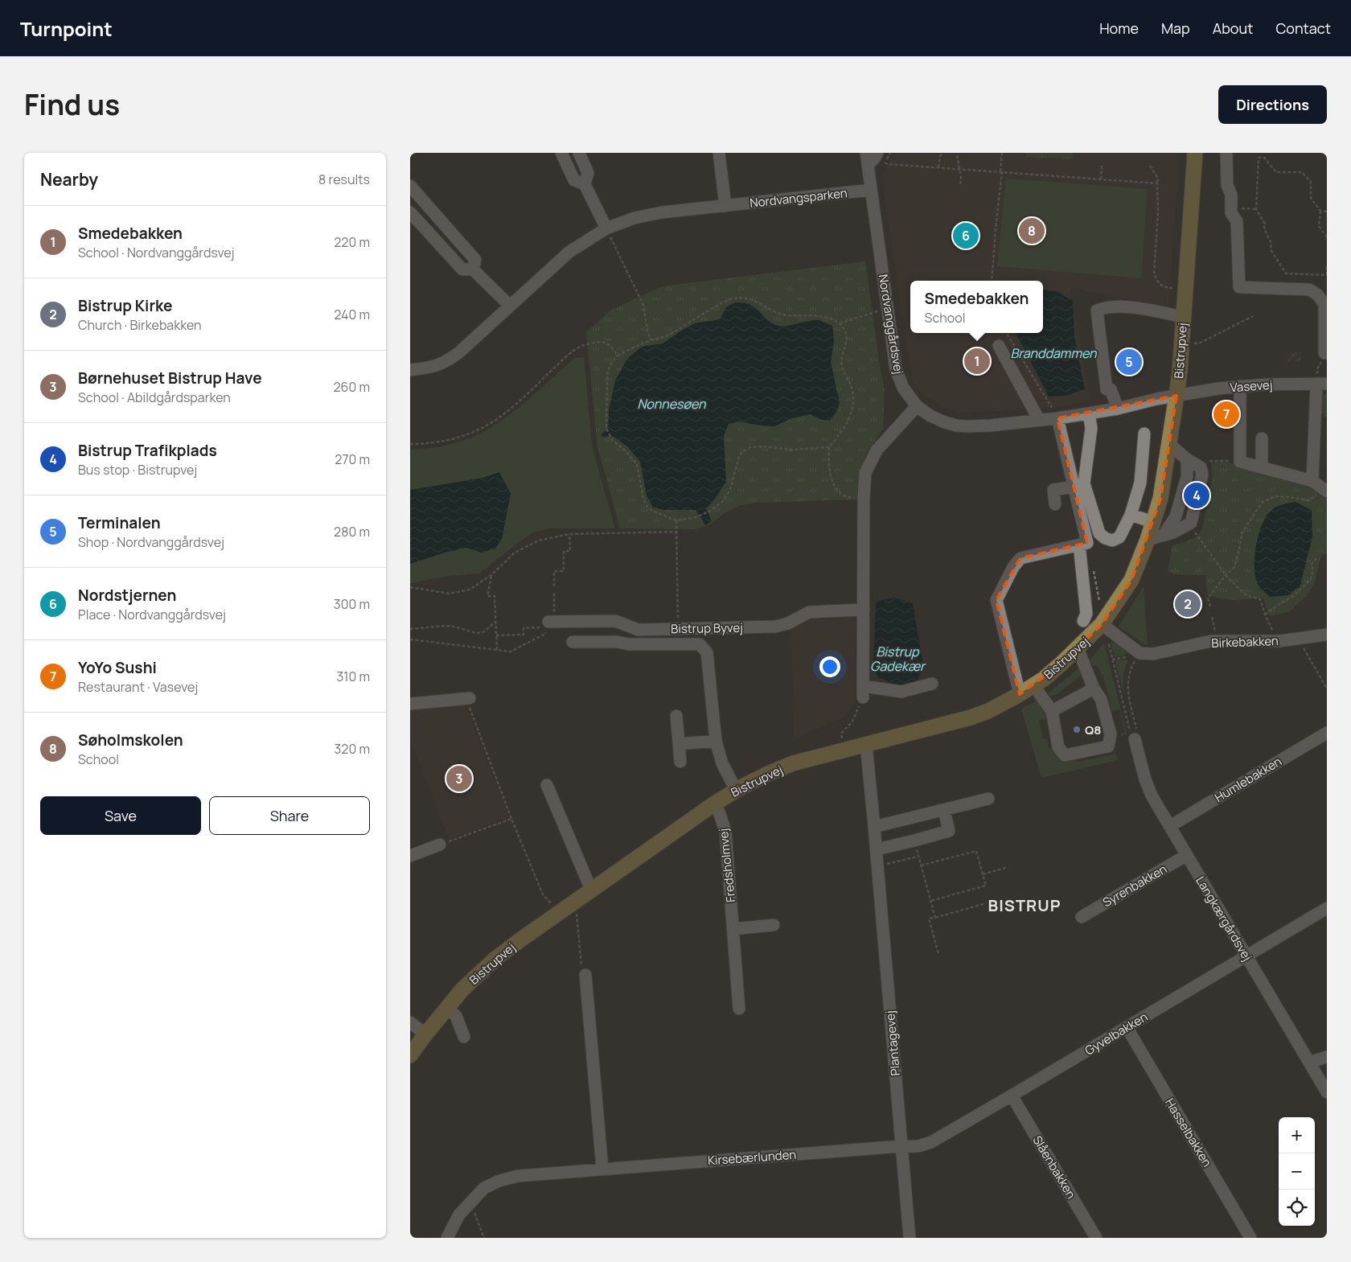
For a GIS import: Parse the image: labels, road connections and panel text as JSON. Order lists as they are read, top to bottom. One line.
{"streets":{"main road":["Bistrupvej"],"street":["Nordvangsparken","Nordvanggårdsvej","Vasevej","Bistrup Byvej","Birkebakken","Humlebakken","Fredsholmvej","Syrenbakken","Langkærgårdsvej","Gyvelbakken","Plantagevej","Hasselbakken","Kirsebærlunden","Slåenbakken"]},"crossings":[["Nordvangsparken","Nordvanggårdsvej"],["Nordvanggårdsvej","Bistrupvej"],["Nordvanggårdsvej","Vasevej"],["Bistrupvej","Vasevej"],["Bistrupvej","Fredsholmvej"],["Bistrupvej","Plantagevej"],["Humlebakken","Langkærgårdsvej"],["Syrenbakken","Langkærgårdsvej"],["Langkærgårdsvej","Gyvelbakken"],["Gyvelbakken","Plantagevej"],["Gyvelbakken","Hasselbakken"],["Gyvelbakken","Kirsebærlunden"],["Gyvelbakken","Slåenbakken"],["Plantagevej","Kirsebærlunden"]],"districts":["BISTRUP"],"water":["Branddammen","Nonnesøen","Bistrup Gadekær"],"places":["Q8"],"page":{"header":"Turnpoint","nav":["Home","Map","About","Contact"],"title":"Find us","buttons":["Directions",["Save","Share"]],"heading":["Nearby","8 results"],"list":[{"mark":"1","name":"Smedebakken","note":"School · Nordvanggårdsvej","value":"220 m"},{"mark":"2","name":"Bistrup Kirke","note":"Church · Birkebakken","value":"240 m"},{"mark":"3","name":"Børnehuset Bistrup Have","note":"School · Abildgårdsparken","value":"260 m"},{"mark":"4","name":"Bistrup Trafikplads","note":"Bus stop · Bistrupvej","value":"270 m"},{"mark":"5","name":"Terminalen","note":"Shop · Nordvanggårdsvej","value":"280 m"},{"mark":"6","name":"Nordstjernen","note":"Place · Nordvanggårdsvej","value":"300 m"},{"mark":"7","name":"YoYo Sushi","note":"Restaurant · Vasevej","value":"310 m"},{"mark":"8","name":"Søholmskolen","note":"School","value":"320 m"}],"pins":["8","6","1","5","7","4","2","3"],"popup":["Smedebakken","School"],"map_buttons":["+","−"]}}
